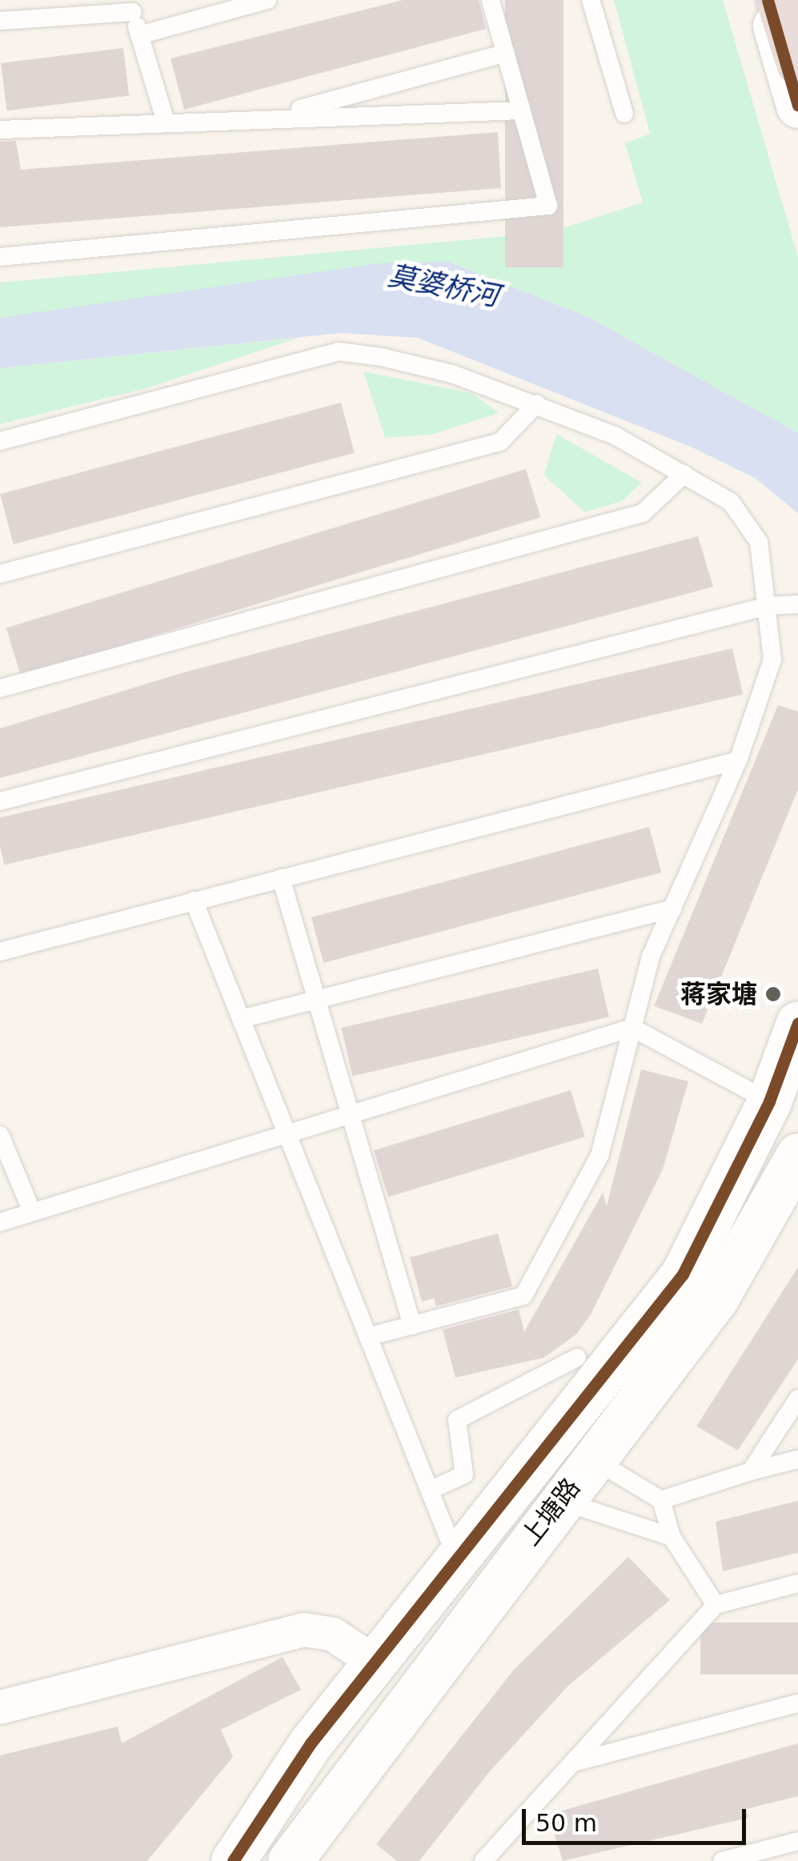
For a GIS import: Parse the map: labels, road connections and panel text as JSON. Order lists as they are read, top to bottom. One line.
{"streets":{"main road":["上塘路"]},"water":["莫婆桥河"],"places":["蒋家塘"],"scale_bar":"50 m"}
